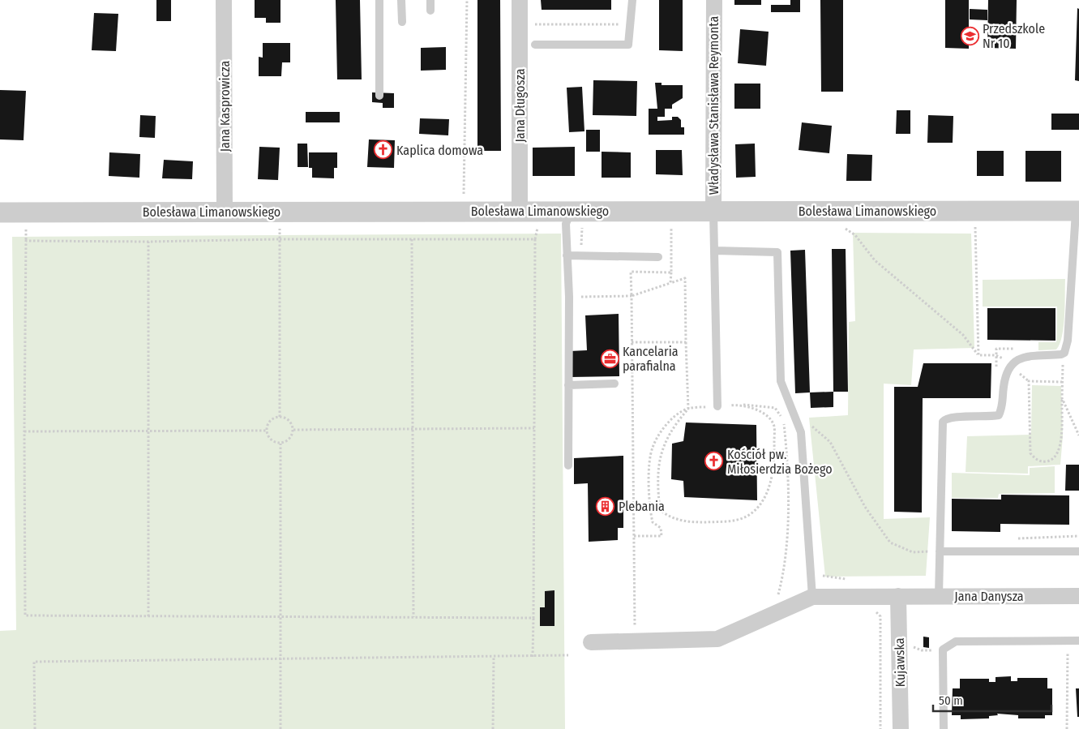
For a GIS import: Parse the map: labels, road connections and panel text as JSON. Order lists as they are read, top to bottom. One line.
{"streets":{"street":["Jana Długosza","Władysława Stanisława Reymonta","Jana Kasprowicza","Bolesława Limanowskiego","Jana Danysza","Kujawska"]},"crossings":[["Jana Długosza","Bolesława Limanowskiego"],["Władysława Stanisława Reymonta","Bolesława Limanowskiego"],["Jana Kasprowicza","Bolesława Limanowskiego"],["Jana Danysza","Kujawska"]],"places":{"school or university":["Przedszkole Nr 10"],"church":["Kaplica domowa","Kościół pw. Miłosierdzia Bożego"],"office":["Kancelaria parafialna"],"building":["Plebania"]},"scale_bar":"50 m"}
